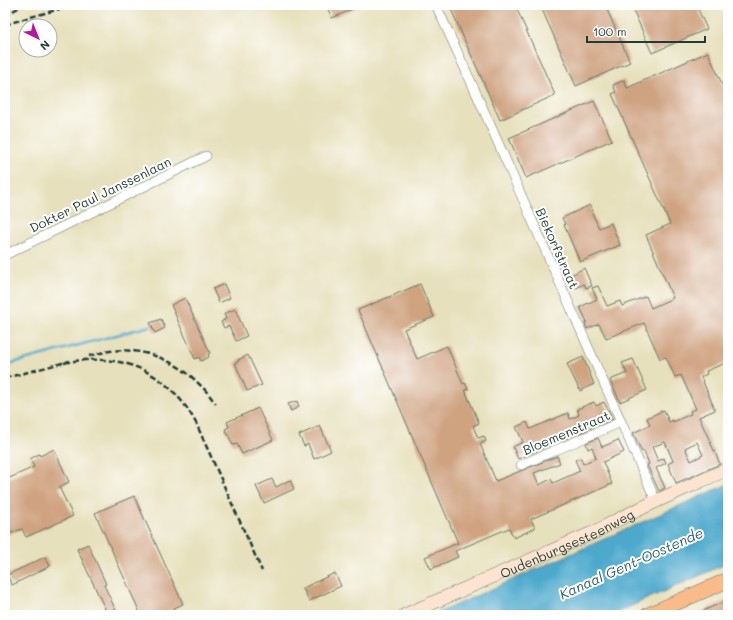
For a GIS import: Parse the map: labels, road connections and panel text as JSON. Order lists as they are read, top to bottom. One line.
{"streets":{"street":["Dokter Paul Janssenlaan","Biekorfstraat","Bloemenstraat","Oudenburgsesteenweg"]},"crossings":[["Biekorfstraat","Bloemenstraat"],["Biekorfstraat","Oudenburgsesteenweg"]],"water":["Kanaal Gent-Oostende"],"scale_bar":"100 m","north":"bottom right"}
